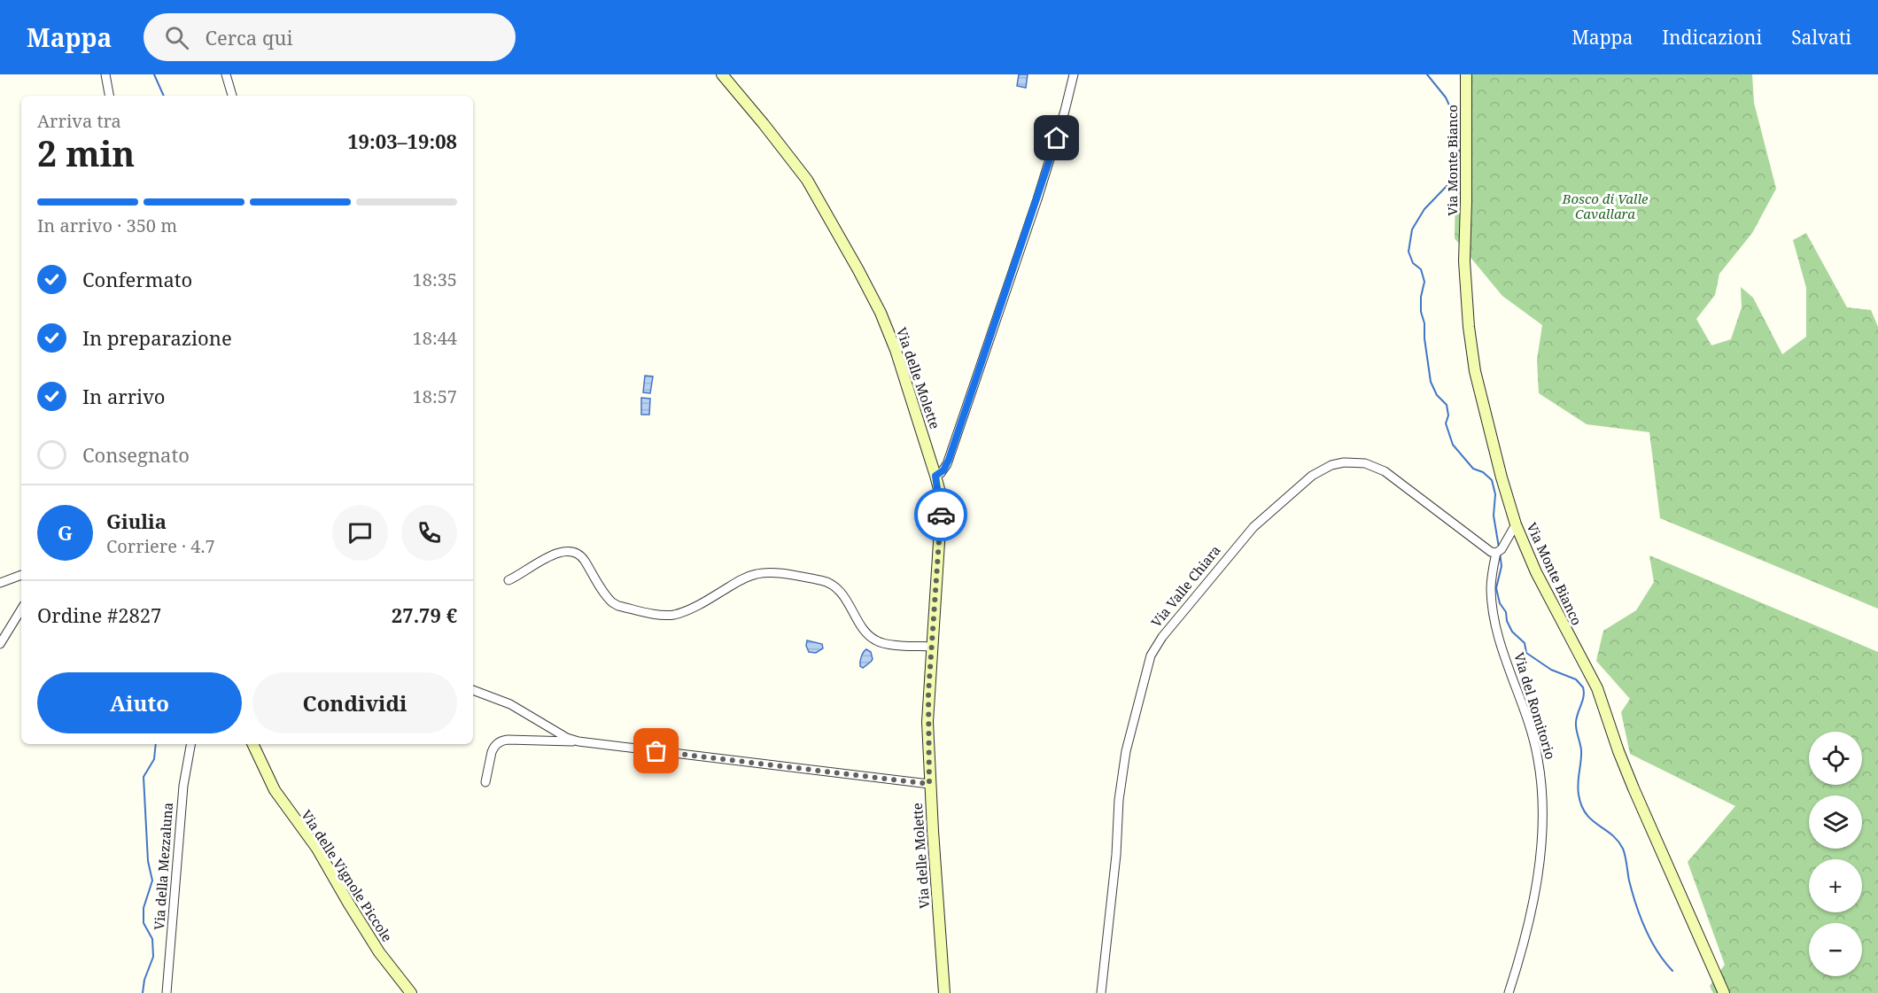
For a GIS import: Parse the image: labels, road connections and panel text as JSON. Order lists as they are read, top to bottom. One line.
{"streets":{"street":["Via Monte Bianco","Via delle Molette","Via Valle Chiara","Via del Romitorio","Via della Mezzaluna","Via delle Vignole Piccole"]},"crossings":[["Via Valle Chiara","Via del Romitorio"]],"parks":["Bosco di Valle Cavallara"],"page":{"header":"Mappa","search":"Cerca qui","nav":["Mappa","Indicazioni","Salvati"],"heading":["2 min","Arriva tra","19:03–19:08"],"panel":["Giulia","Corriere · 4.7","Ordine #2827","27.79 €"],"bar":"In arrivo · 350 m","list":[["Confermato","18:35"],["In preparazione","18:44"],["In arrivo","18:57"],"Consegnato"],"round":"G","buttons":["Aiuto","Condividi"],"map_buttons":["+","−"]}}
